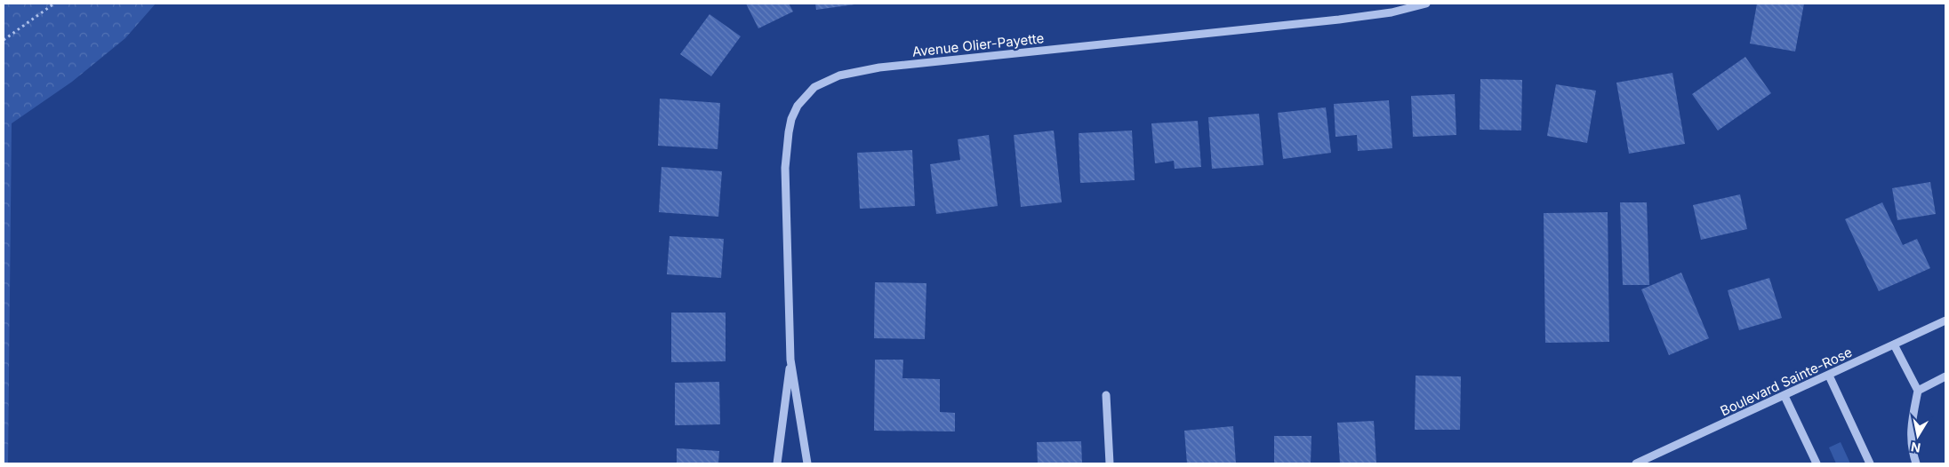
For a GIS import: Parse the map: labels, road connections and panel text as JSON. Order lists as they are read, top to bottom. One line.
{"streets":{"street":["Avenue Olier-Payette","Boulevard Sainte-Rose"]},"north":"bottom"}
